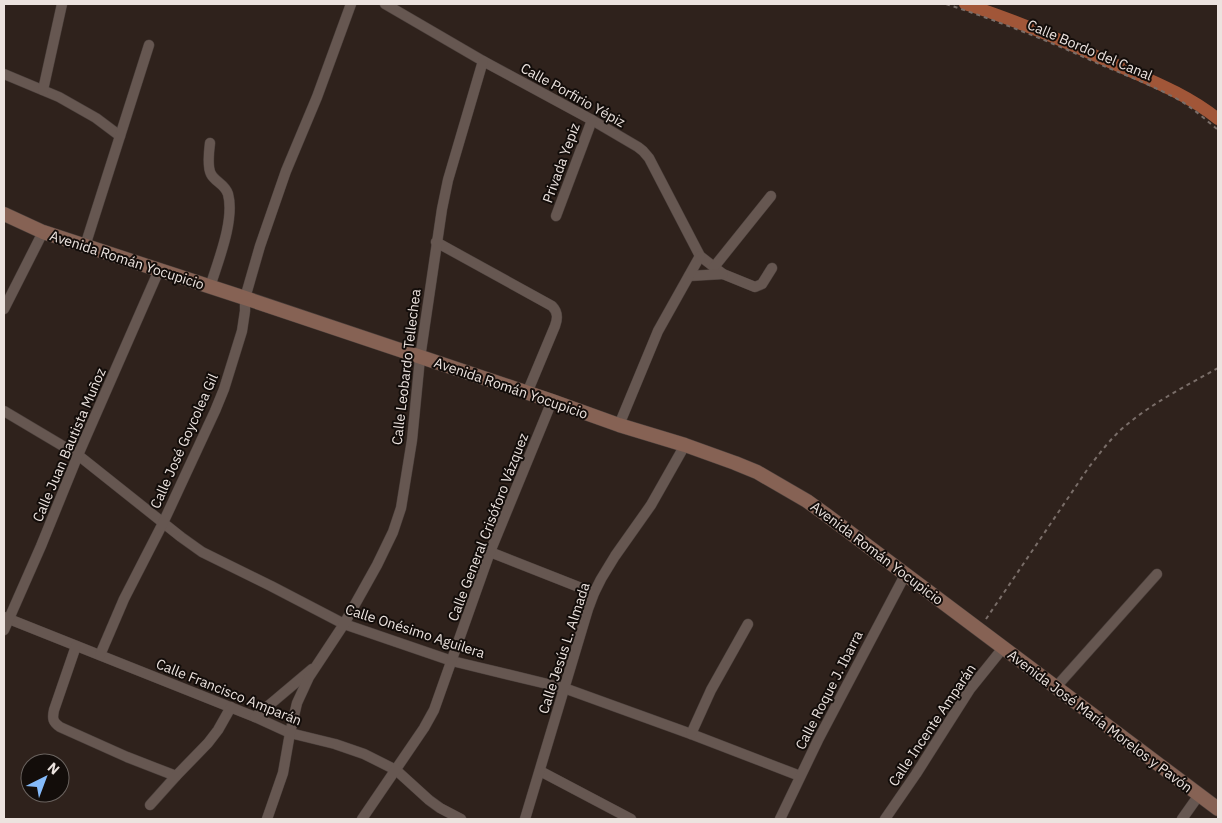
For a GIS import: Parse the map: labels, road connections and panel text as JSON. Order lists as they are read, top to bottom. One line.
{"streets":{"street":["Calle Porfirio Yépiz","Privada Yepiz","Avenida Román Yocupicio","Calle Leobardo Tellechea","Calle José Goycolea Gil","Calle Juan Bautista Muñoz","Calle General Crisóforo Vázquez","Calle Onésimo Aguilera","Calle Jesús L. Almada","Calle Roque J. Ibarra","Calle Francisco Amparán","Avenida José María Morelos y Pavón","Calle Incente Amparán"],"path":["Calle Bordo del Canal"]},"crossings":[["Calle Porfirio Yépiz","Privada Yepiz"],["Calle Porfirio Yépiz","Calle Leobardo Tellechea"],["Avenida Román Yocupicio","Calle Leobardo Tellechea"],["Avenida Román Yocupicio","Calle José Goycolea Gil"],["Avenida Román Yocupicio","Calle Juan Bautista Muñoz"],["Avenida Román Yocupicio","Calle General Crisóforo Vázquez"],["Avenida Román Yocupicio","Calle Jesús L. Almada"],["Avenida Román Yocupicio","Calle Roque J. Ibarra"],["Avenida Román Yocupicio","Avenida José María Morelos y Pavón"],["Calle Leobardo Tellechea","Calle Onésimo Aguilera"],["Calle Leobardo Tellechea","Calle Francisco Amparán"],["Calle José Goycolea Gil","Calle Onésimo Aguilera"],["Calle José Goycolea Gil","Calle Francisco Amparán"],["Calle Juan Bautista Muñoz","Calle Onésimo Aguilera"],["Calle Juan Bautista Muñoz","Calle Francisco Amparán"],["Calle General Crisóforo Vázquez","Calle Onésimo Aguilera"],["Calle General Crisóforo Vázquez","Calle Francisco Amparán"],["Calle Onésimo Aguilera","Calle Jesús L. Almada"],["Calle Onésimo Aguilera","Calle Roque J. Ibarra"],["Avenida José María Morelos y Pavón","Calle Incente Amparán"]],"north":"top right"}
